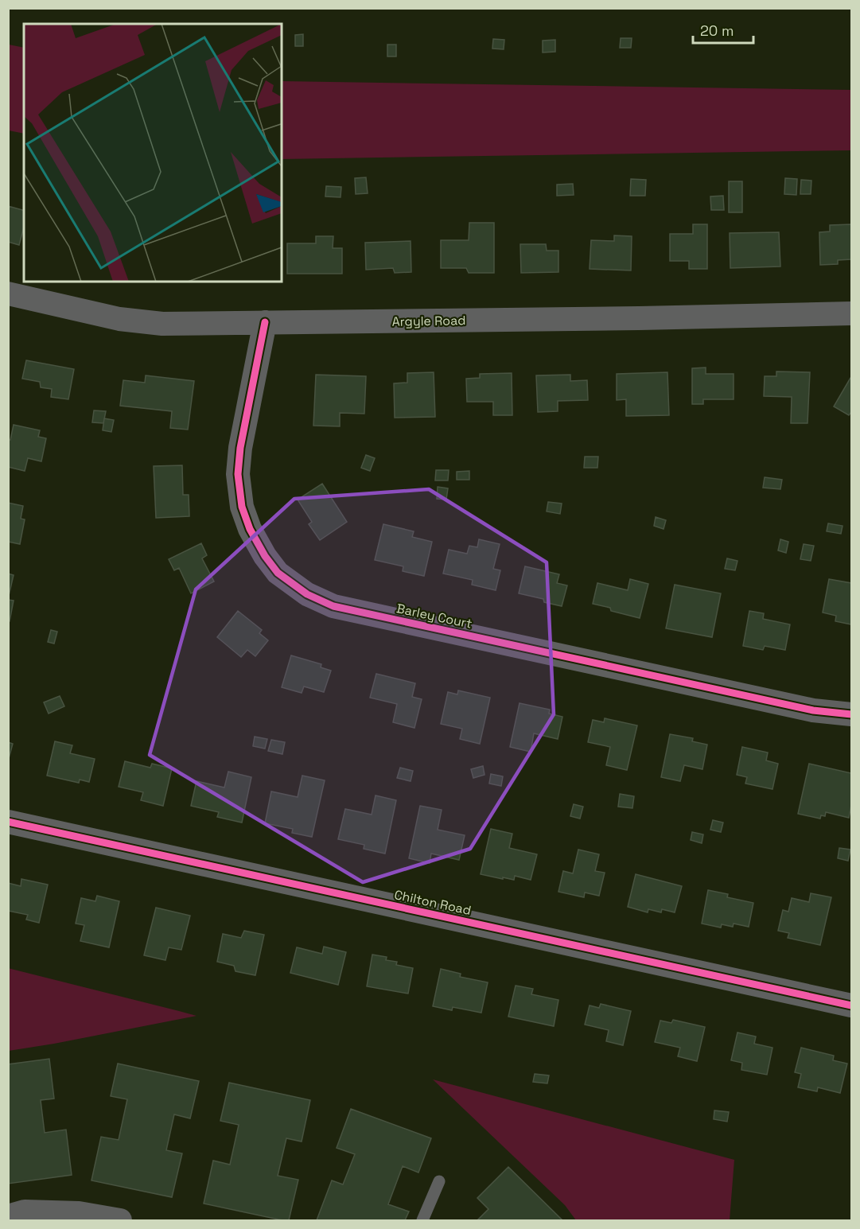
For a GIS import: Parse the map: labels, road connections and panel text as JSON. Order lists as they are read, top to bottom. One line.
{"streets":{"street":["Argyle Road","Barley Court","Chilton Road"]},"crossings":[["Argyle Road","Barley Court"]],"scale_bar":"20 m"}
